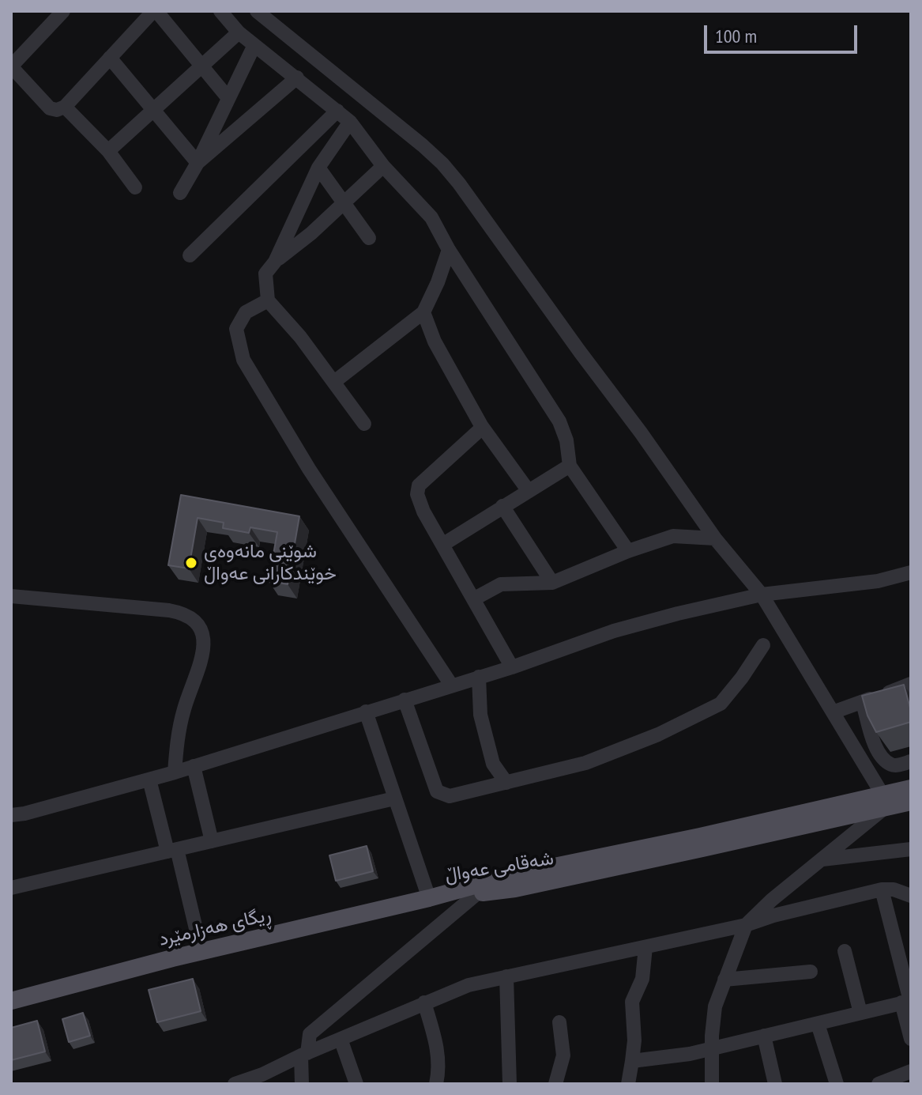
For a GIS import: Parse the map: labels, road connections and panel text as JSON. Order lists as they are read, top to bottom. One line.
{"streets":{"main road":["شەقامی عەواڵ","ڕیگای هەزارمێرد"]},"crossings":[["شەقامی عەواڵ","ڕیگای هەزارمێرد"]],"places":["شوێنی مانەوەی خوێندکارانی عەواڵ"],"scale_bar":"100 m"}
